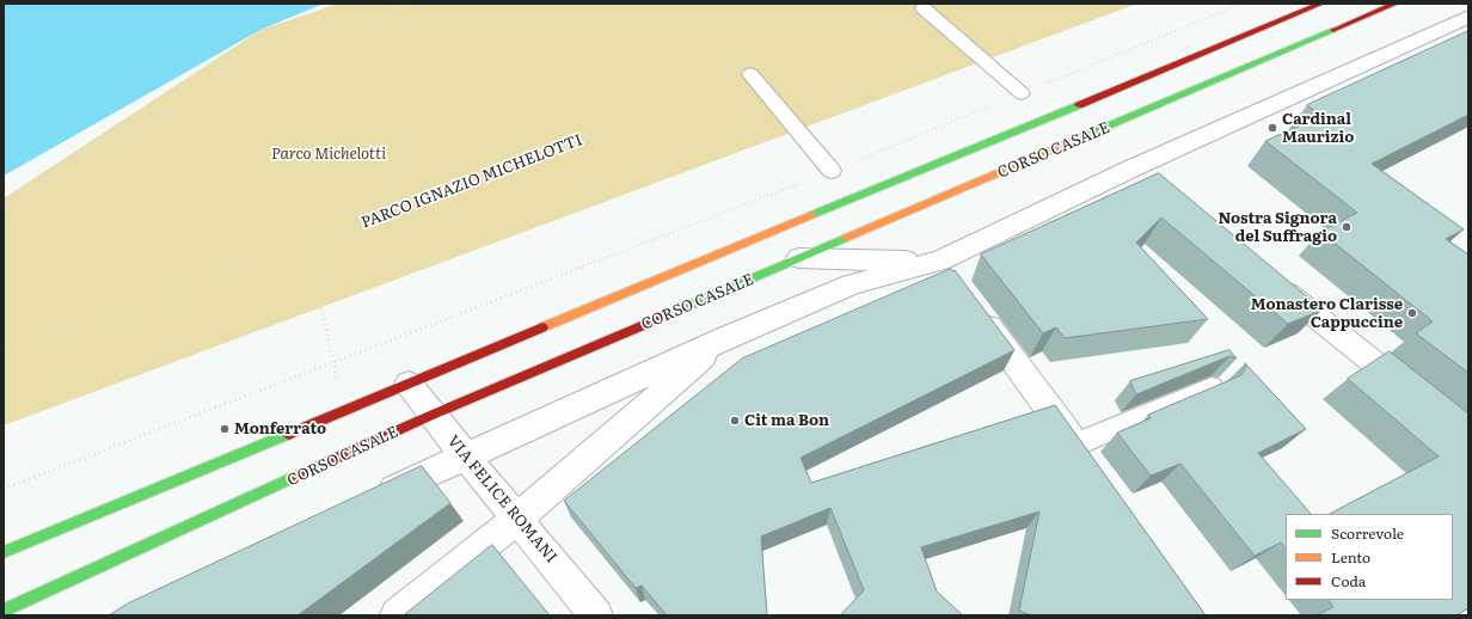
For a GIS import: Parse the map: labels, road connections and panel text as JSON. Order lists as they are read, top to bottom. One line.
{"streets":{"main road":["CORSO CASALE"],"street":["VIA FELICE ROMANI"],"path":["PARCO IGNAZIO MICHELOTTI"]},"crossings":[["CORSO CASALE","VIA FELICE ROMANI"]],"parks":["Parco Michelotti"],"places":["Cardinal Maurizio","Nostra Signora del Suffragio","Monastero Clarisse Cappuccine","Cit ma Bon","Monferrato"],"legend":["Scorrevole","Lento","Coda"]}
